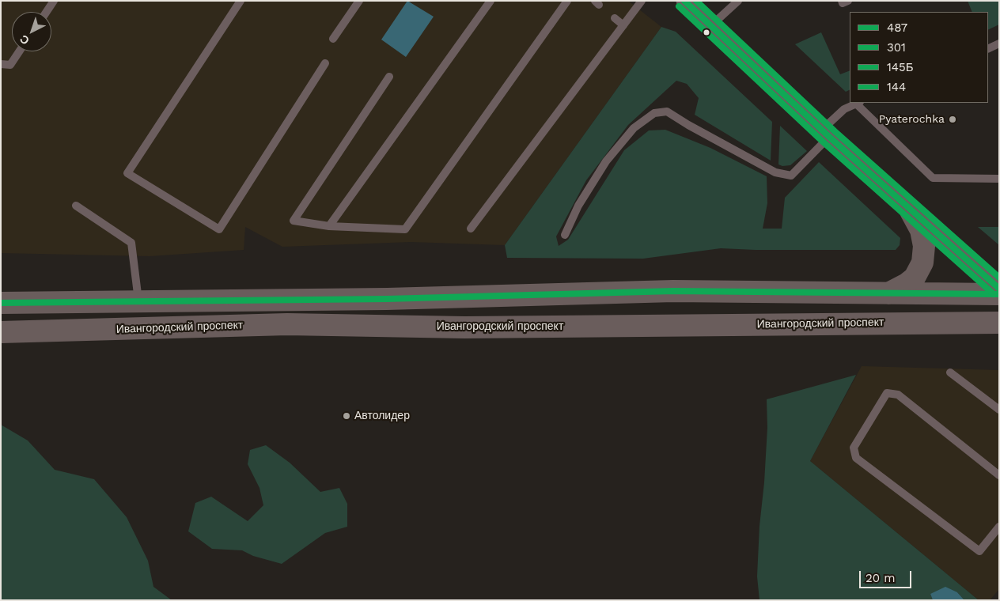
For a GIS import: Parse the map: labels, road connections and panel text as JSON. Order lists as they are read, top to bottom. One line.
{"streets":{"highway":["Ивангородский проспект"]},"places":["Pyaterochka","Автолидер"],"lines":["transit line 301","transit line 144","transit line 145Б","transit line 487"],"legend":["487","301","145Б","144"],"scale_bar":"20 m","north":"bottom left"}
